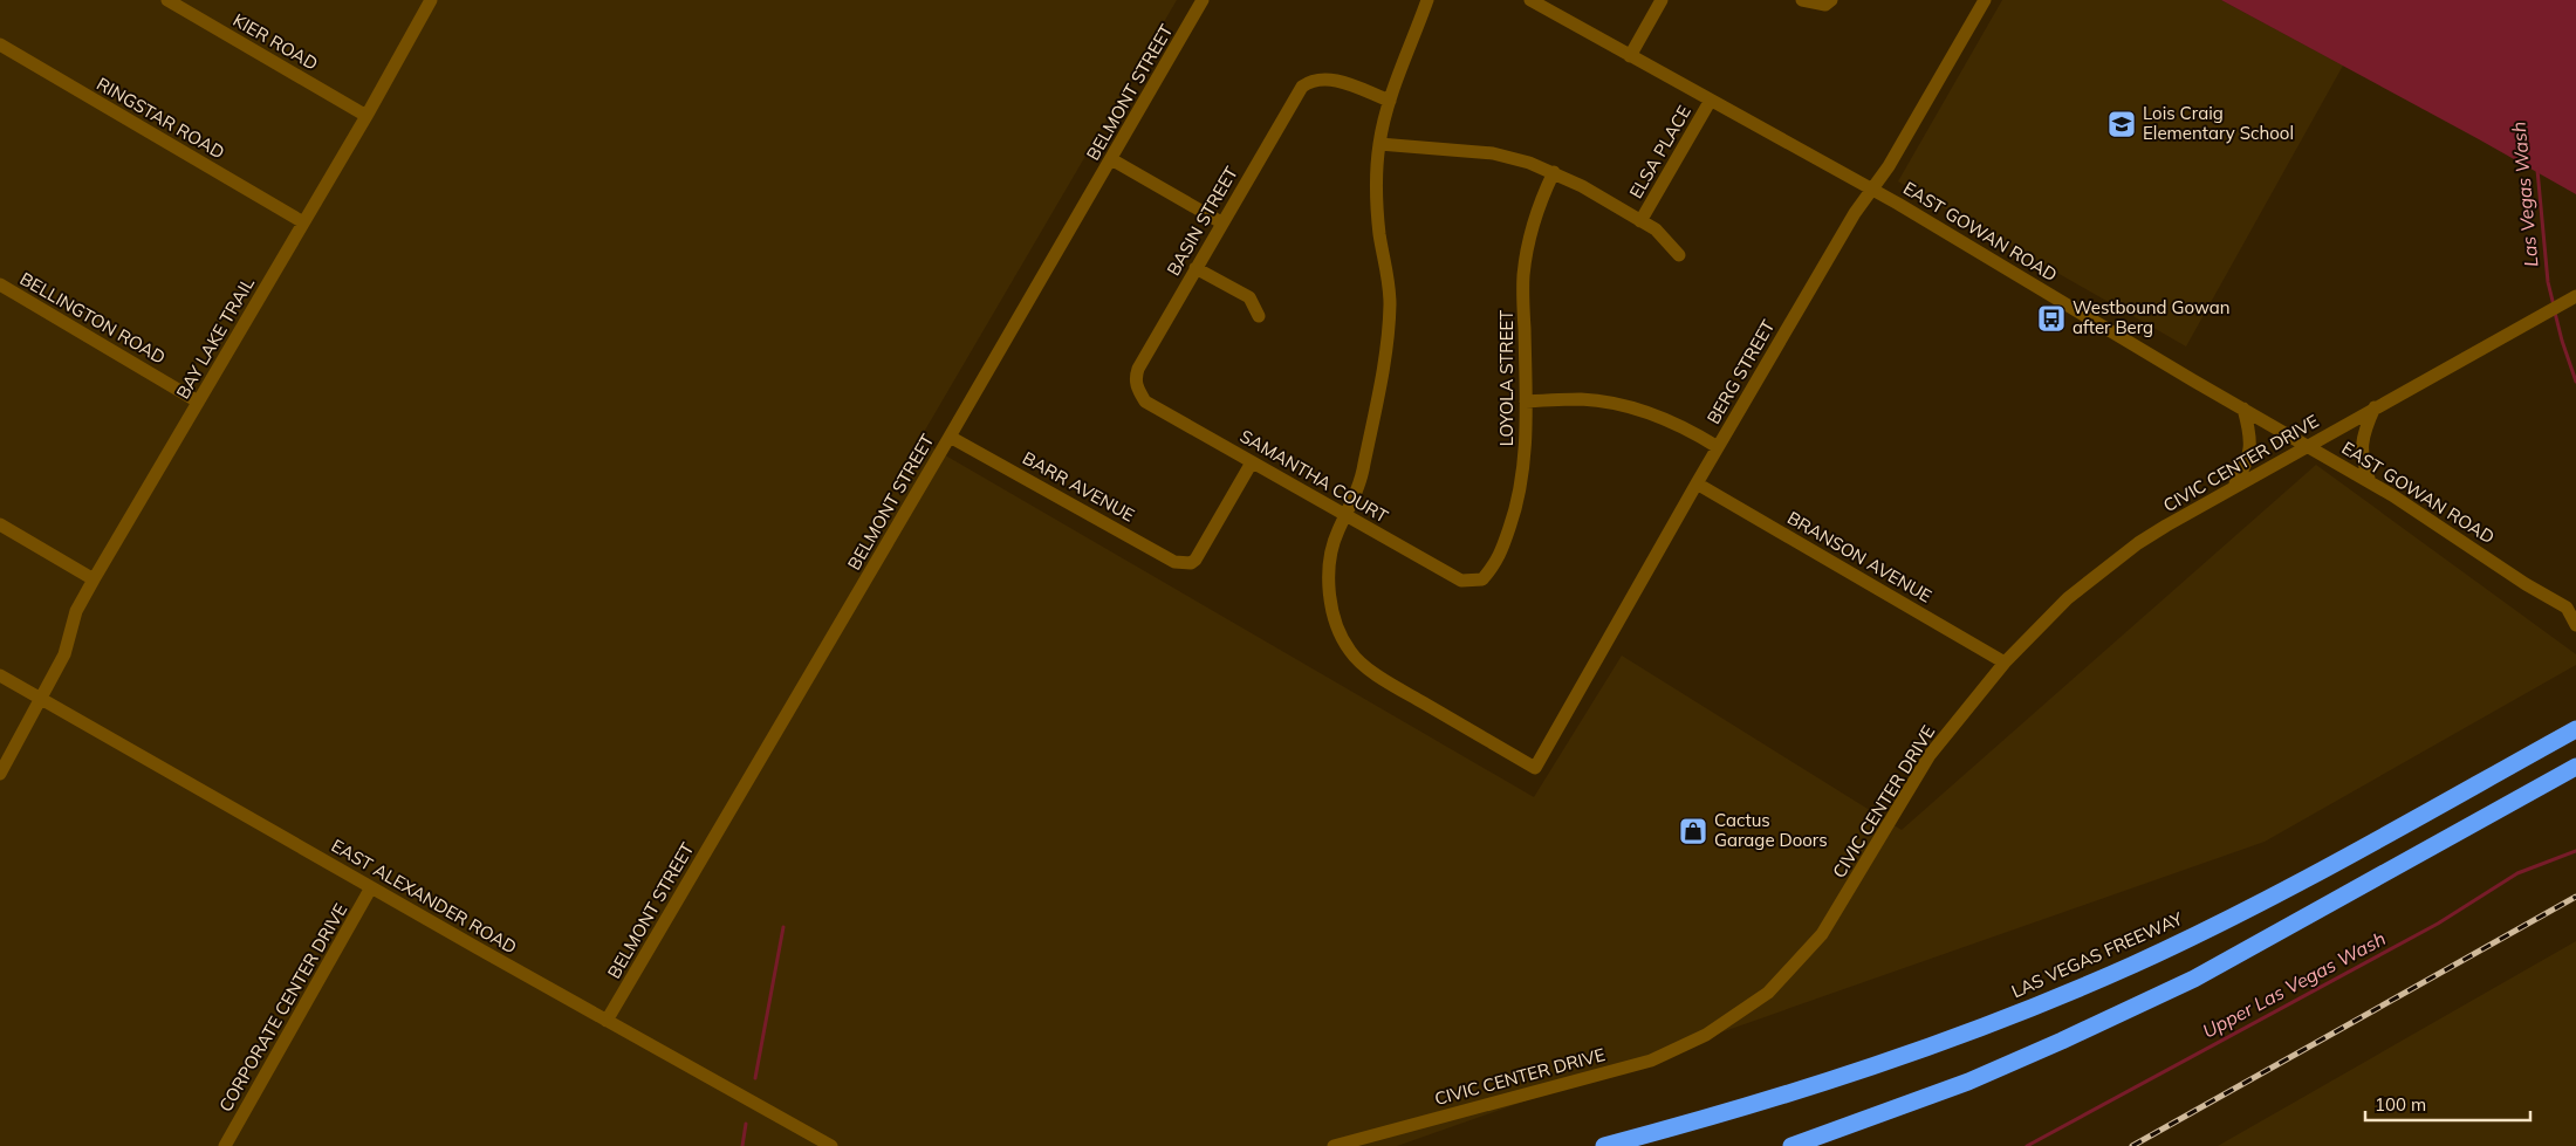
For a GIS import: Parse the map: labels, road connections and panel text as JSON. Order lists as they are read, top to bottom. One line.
{"streets":{"highway":["LAS VEGAS FREEWAY"],"street":["KIER ROAD","BELMONT STREET","RINGSTAR ROAD","ELSA PLACE","BASIN STREET","EAST GOWAN ROAD","BELLINGTON ROAD","BAY LAKE TRAIL","BERG STREET","LOYOLA STREET","CIVIC CENTER DRIVE","SAMANTHA COURT","BARR AVENUE","BRANSON AVENUE","EAST ALEXANDER ROAD","CORPORATE CENTER DRIVE"]},"crossings":[["KIER ROAD","BAY LAKE TRAIL"],["BELMONT STREET","BARR AVENUE"],["BELMONT STREET","EAST ALEXANDER ROAD"],["RINGSTAR ROAD","BAY LAKE TRAIL"],["ELSA PLACE","EAST GOWAN ROAD"],["BASIN STREET","SAMANTHA COURT"],["EAST GOWAN ROAD","BERG STREET"],["EAST GOWAN ROAD","CIVIC CENTER DRIVE"],["BELLINGTON ROAD","BAY LAKE TRAIL"],["BAY LAKE TRAIL","EAST ALEXANDER ROAD"],["BERG STREET","SAMANTHA COURT"],["BERG STREET","BRANSON AVENUE"],["LOYOLA STREET","SAMANTHA COURT"],["CIVIC CENTER DRIVE","BRANSON AVENUE"],["SAMANTHA COURT","BARR AVENUE"],["EAST ALEXANDER ROAD","CORPORATE CENTER DRIVE"]],"water":["Las Vegas Wash","Upper Las Vegas Wash"],"places":{"school or university":["Lois Craig Elementary School"],"bus stop":["Westbound Gowan after Berg"],"shop":["Cactus Garage Doors"]},"scale_bar":"100 m"}
